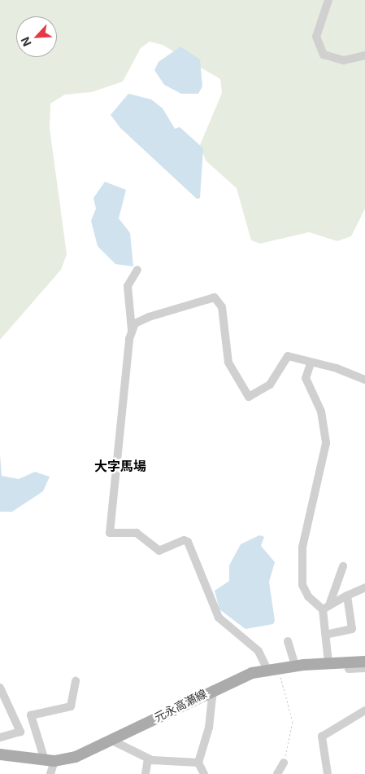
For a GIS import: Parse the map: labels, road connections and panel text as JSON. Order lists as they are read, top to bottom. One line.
{"streets":{"main road":["元永高瀬線"]},"districts":["大字馬場"],"north":"bottom left"}
